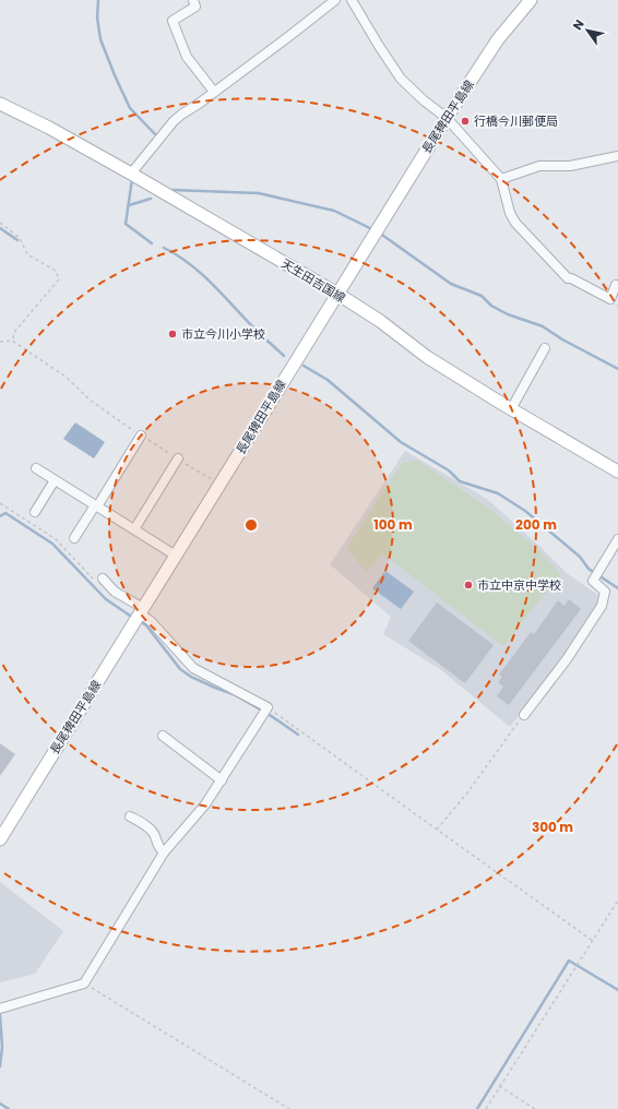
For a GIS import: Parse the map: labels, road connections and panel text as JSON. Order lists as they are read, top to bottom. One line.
{"streets":{"main road":["長尾稗田平島線","天生田吉国線"]},"crossings":[["長尾稗田平島線","天生田吉国線"]],"places":["行橋今川郵便局","市立今川小学校","市立中京中学校"],"north":"top left","rings":["100 m","200 m","300 m"]}
